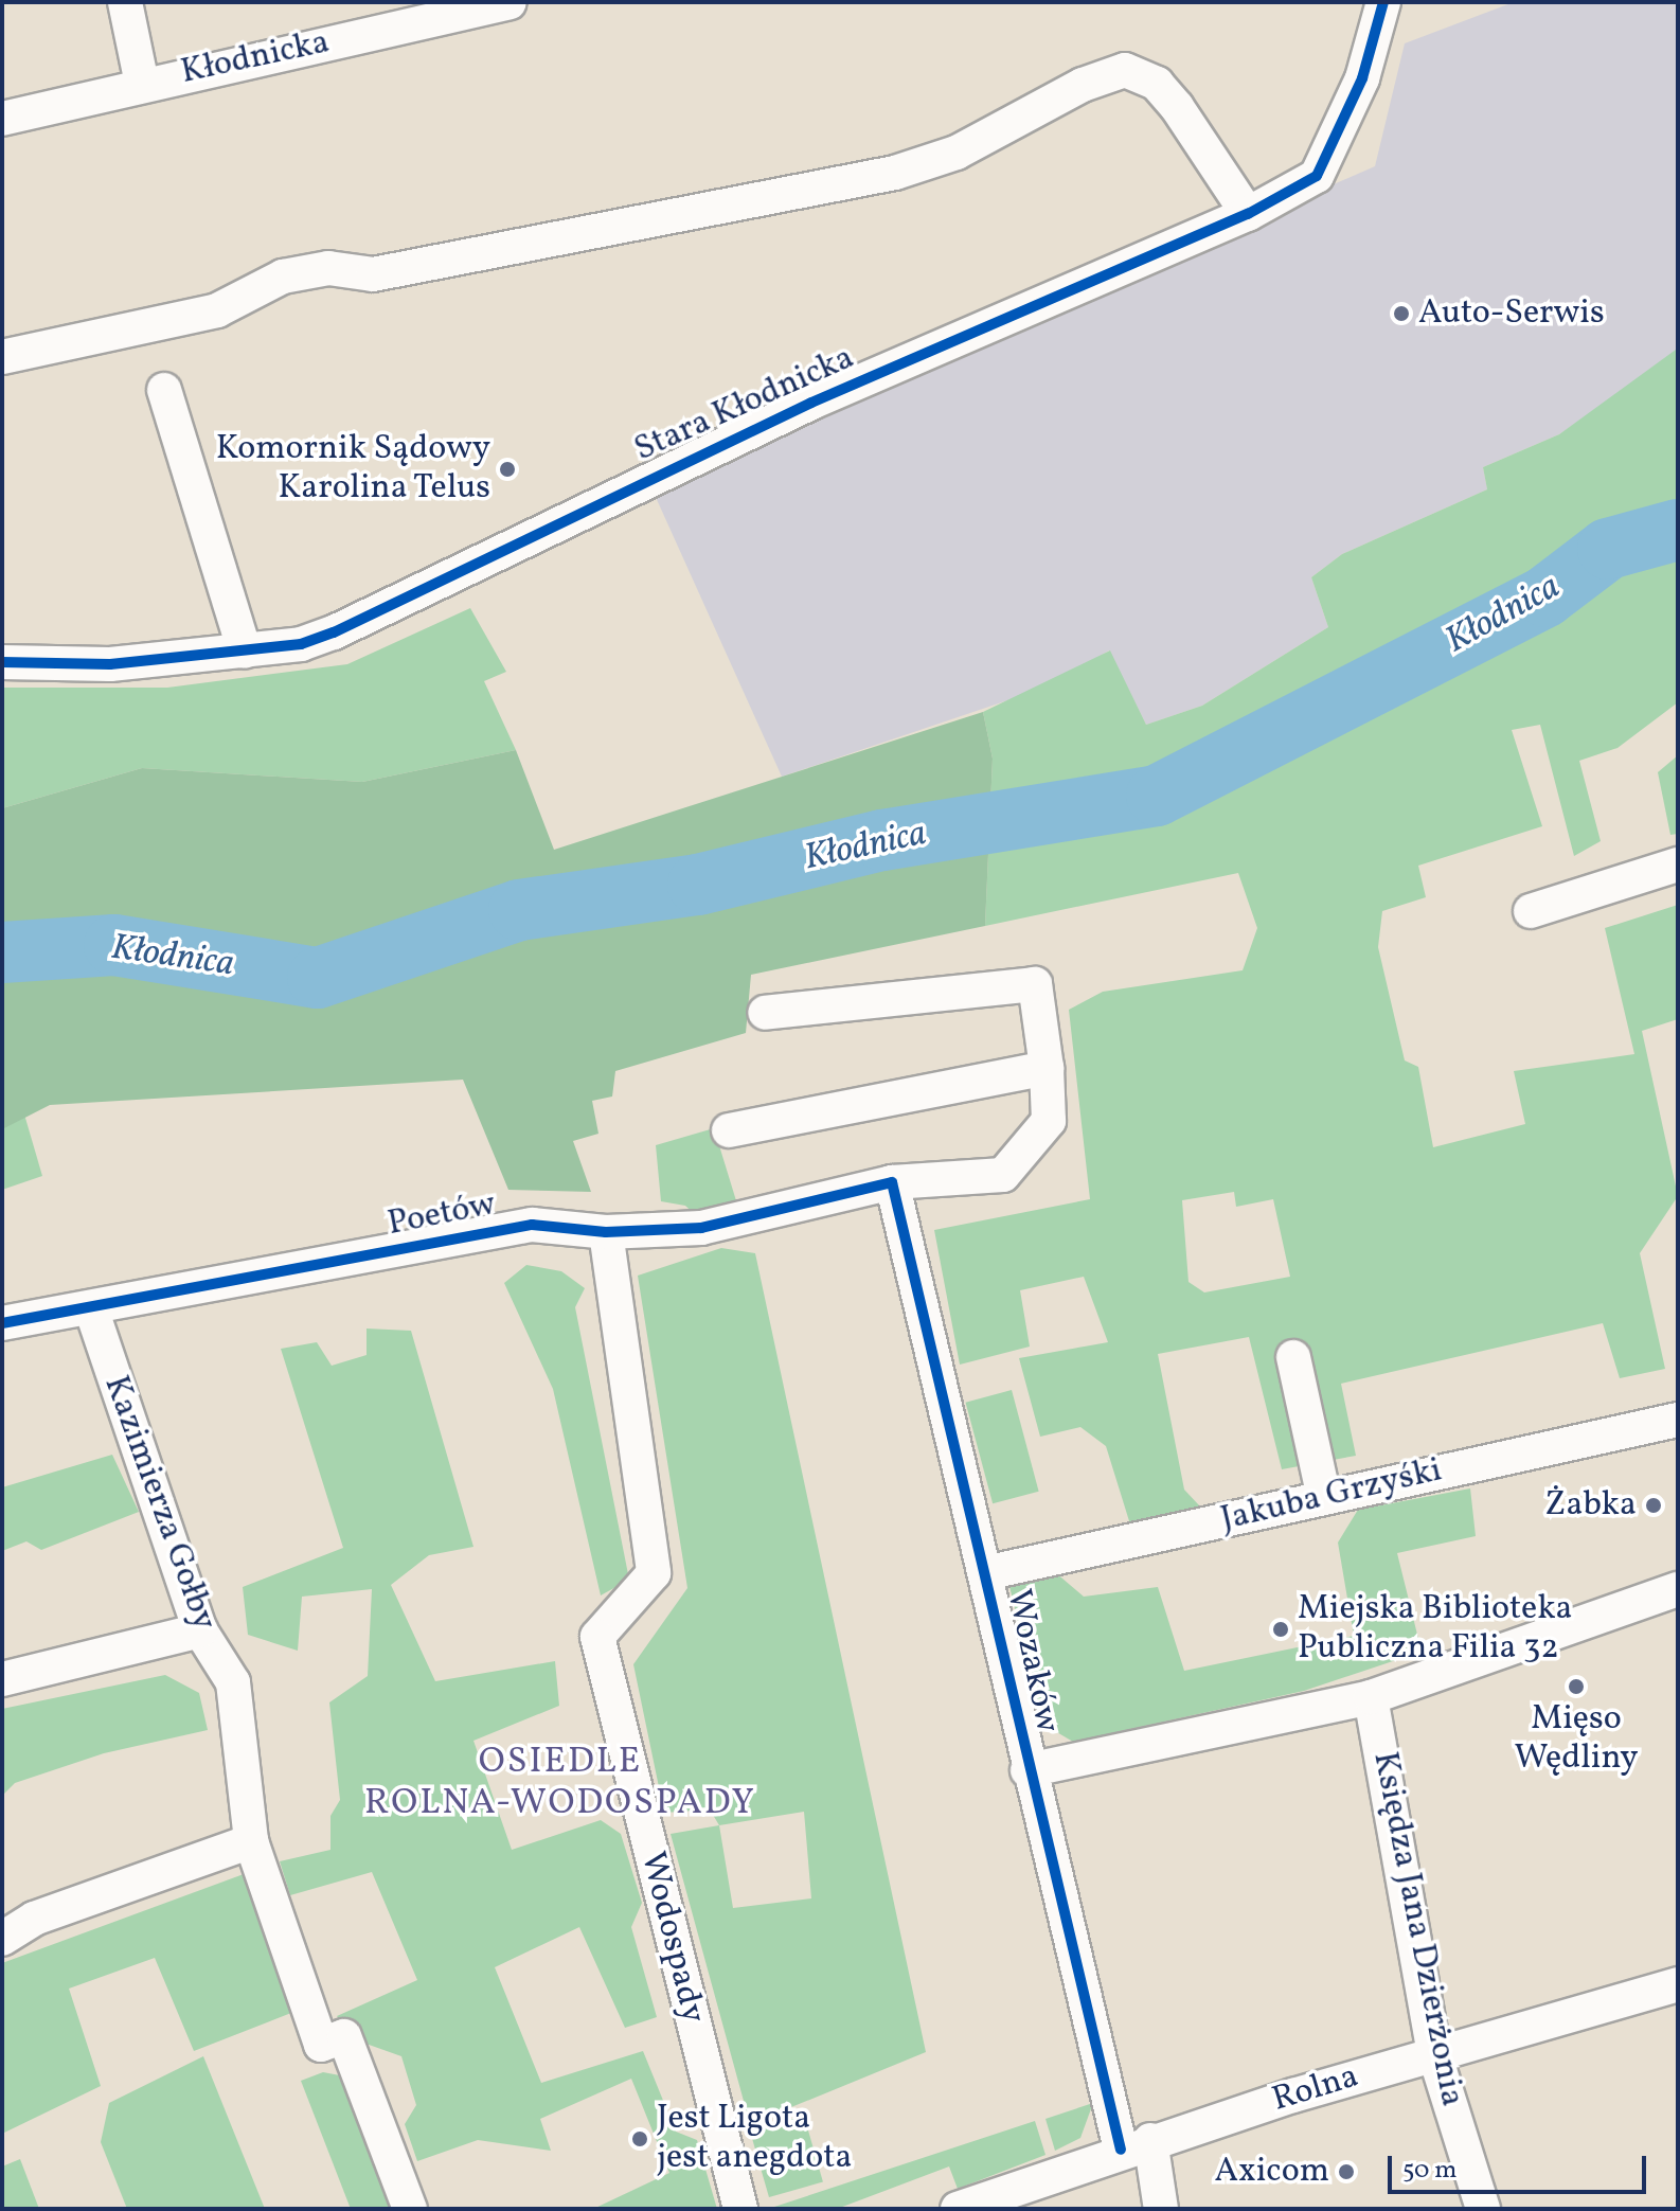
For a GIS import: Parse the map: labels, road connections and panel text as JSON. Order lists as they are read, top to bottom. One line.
{"streets":{"street":["Kłodnicka","Stara Kłodnicka","Poetów","Jakuba Grzyśki","Kazimierza Gołby","Wozaków","Księdza Jana Dzierżonia","Wodospady","Rolna"]},"crossings":[["Poetów","Kazimierza Gołby"],["Poetów","Wozaków"],["Poetów","Wodospady"],["Jakuba Grzyśki","Wozaków"],["Wozaków","Rolna"],["Księdza Jana Dzierżonia","Rolna"]],"districts":["OSIEDLE ROLNA-WODOSPADY"],"water":["Kłodnica"],"places":["Auto-Serwis","Komornik Sądowy Karolina Telus","Żabka","Miejska Biblioteka Publiczna Filia 32","Mięso Wędliny","Jest Ligota jest anegdota","Axicom"],"scale_bar":"50 m"}
